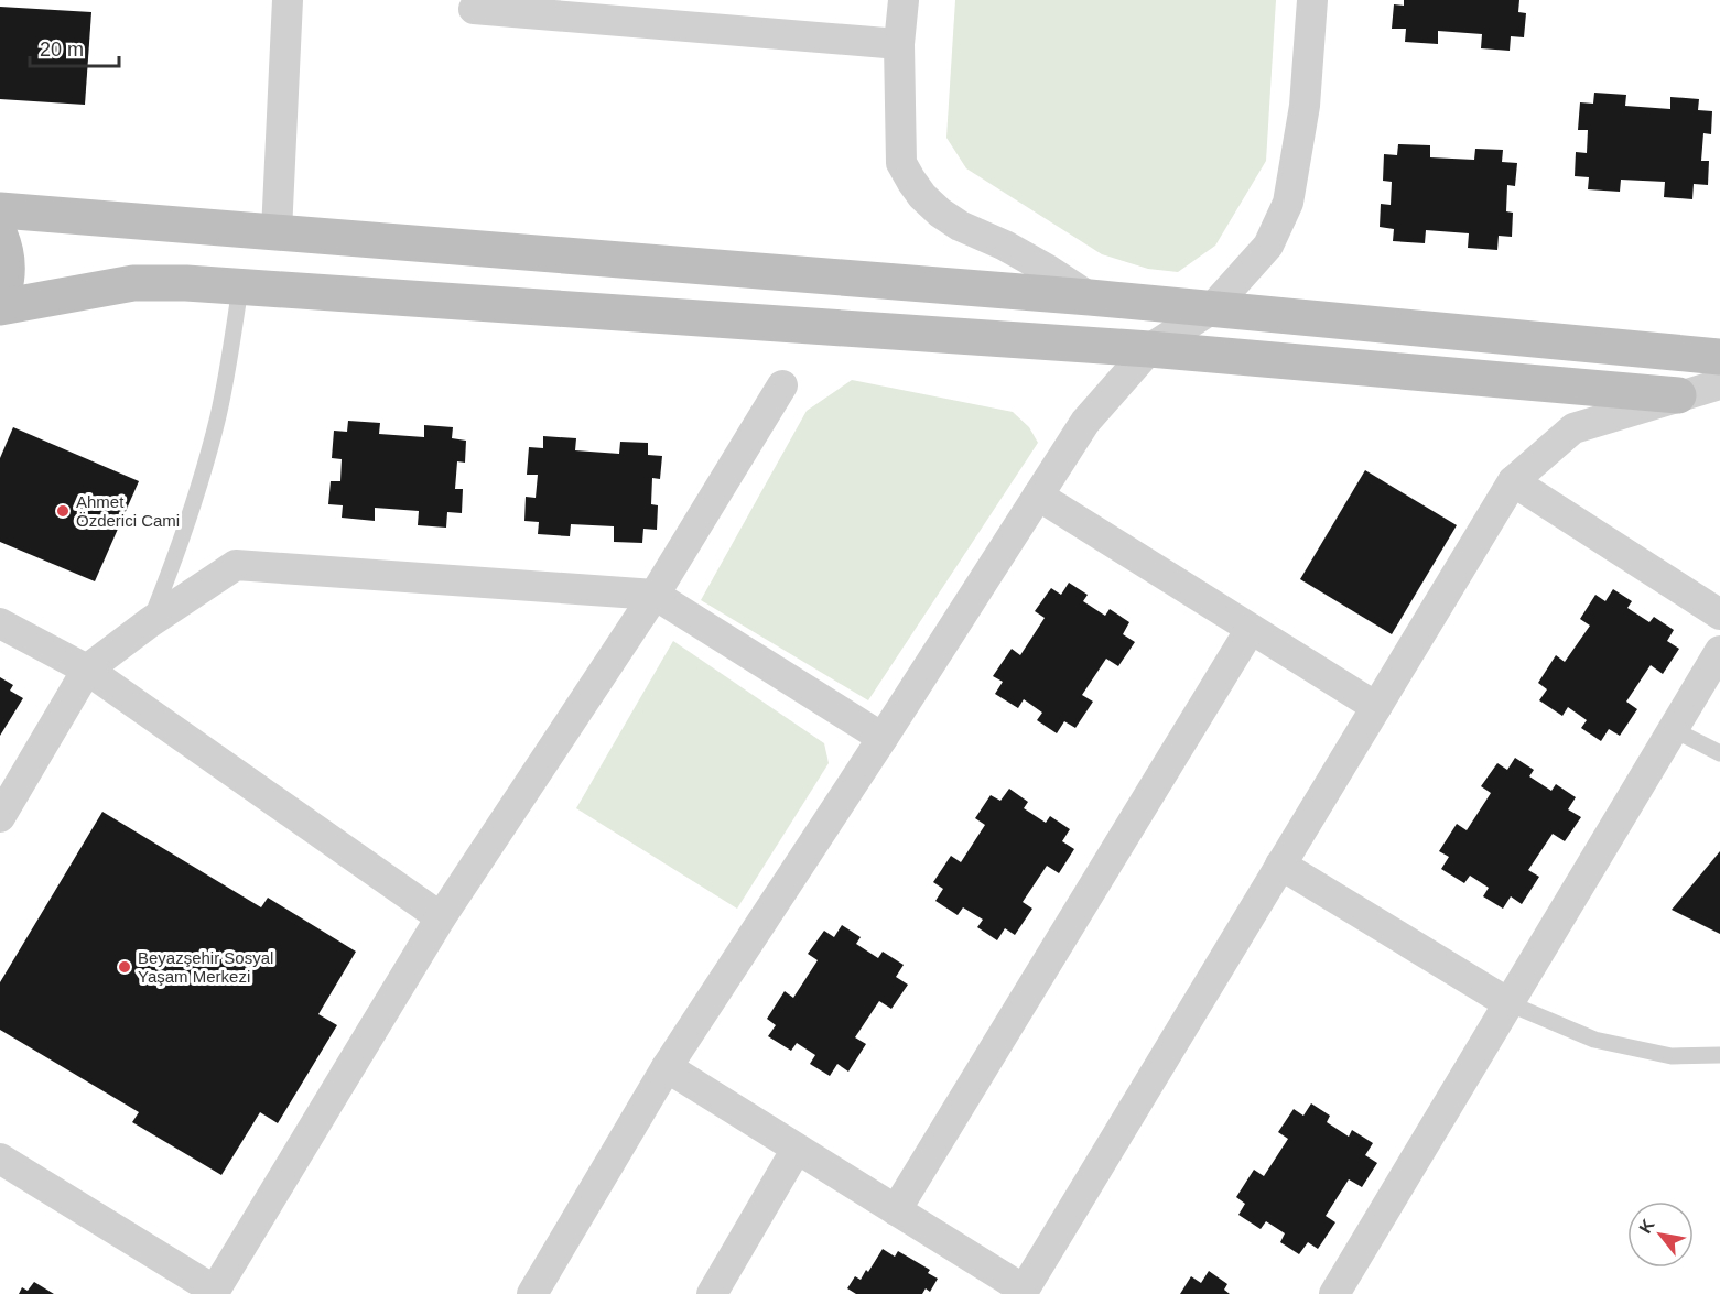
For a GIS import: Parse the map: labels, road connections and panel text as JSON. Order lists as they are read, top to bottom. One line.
{"places":["Ahmet Özderici Cami","Beyazşehir Sosyal Yaşam Merkezi"],"scale_bar":"20 m","north":"top left"}
